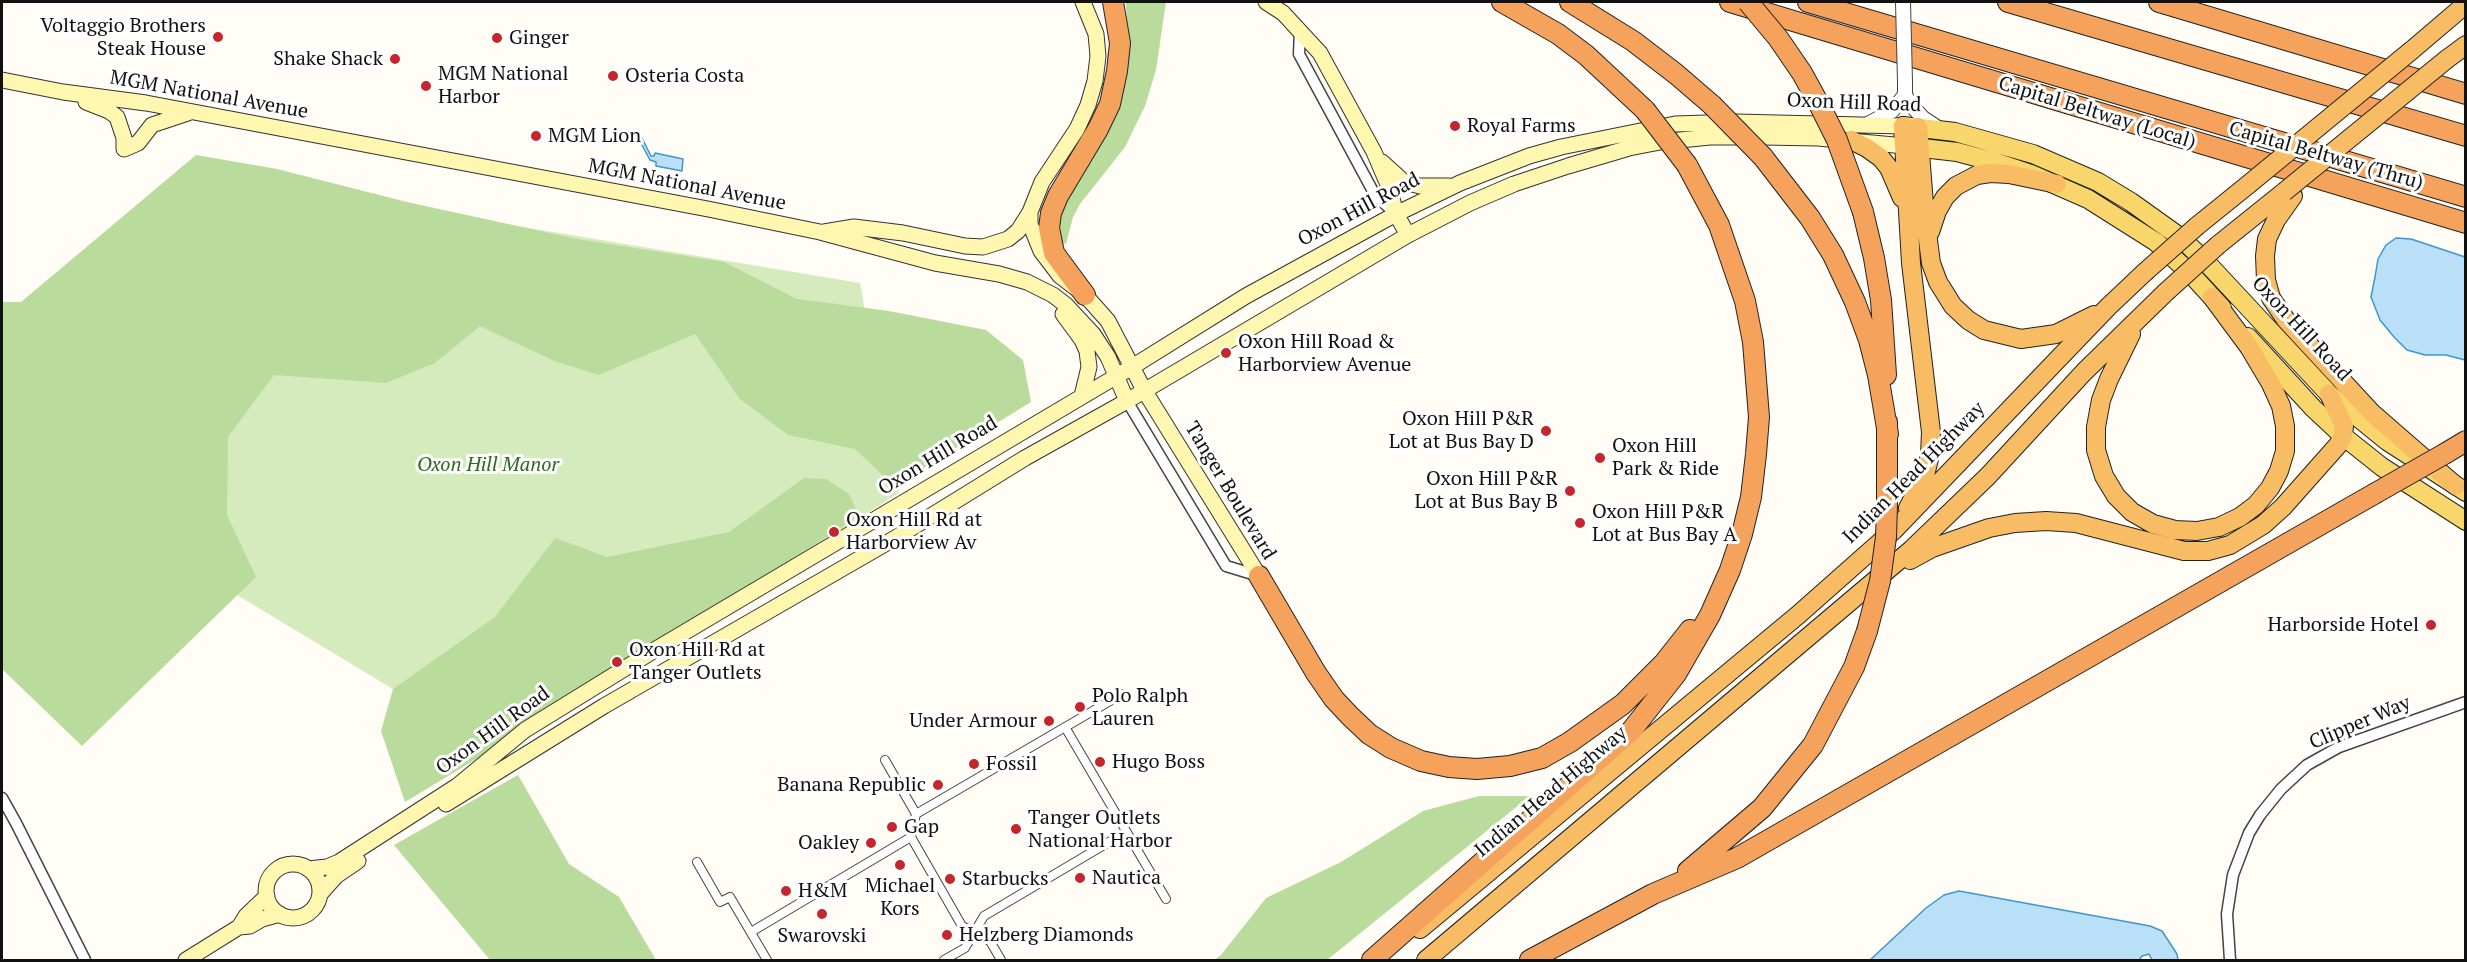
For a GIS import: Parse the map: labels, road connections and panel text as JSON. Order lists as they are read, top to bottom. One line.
{"streets":{"highway":["Capital Beltway (Local)","Capital Beltway (Thru)","Indian Head Highway"],"main road":["MGM National Avenue","Oxon Hill Road","Tanger Boulevard"],"street":["Clipper Way"]},"crossings":[["MGM National Avenue","Oxon Hill Road"],["MGM National Avenue","Tanger Boulevard"],["Oxon Hill Road","Tanger Boulevard"]],"parks":["Oxon Hill Manor"],"places":["Voltaggio Brothers Steak House","Ginger","Shake Shack","Osteria Costa","MGM National Harbor","Royal Farms","MGM Lion","Oxon Hill Road & Harborview Avenue","Oxon Hill P&R Lot at Bus Bay D","Oxon Hill Park & Ride","Oxon Hill P&R Lot at Bus Bay B","Oxon Hill P&R Lot at Bus Bay A","Oxon Hill Rd at Harborview Av","Harborside Hotel","Oxon Hill Rd at Tanger Outlets","Polo Ralph Lauren","Under Armour","Hugo Boss","Fossil","Banana Republic","Gap","Tanger Outlets National Harbor","Oakley","Michael Kors","Nautica","Starbucks","H&M","Swarovski","Helzberg Diamonds"]}
